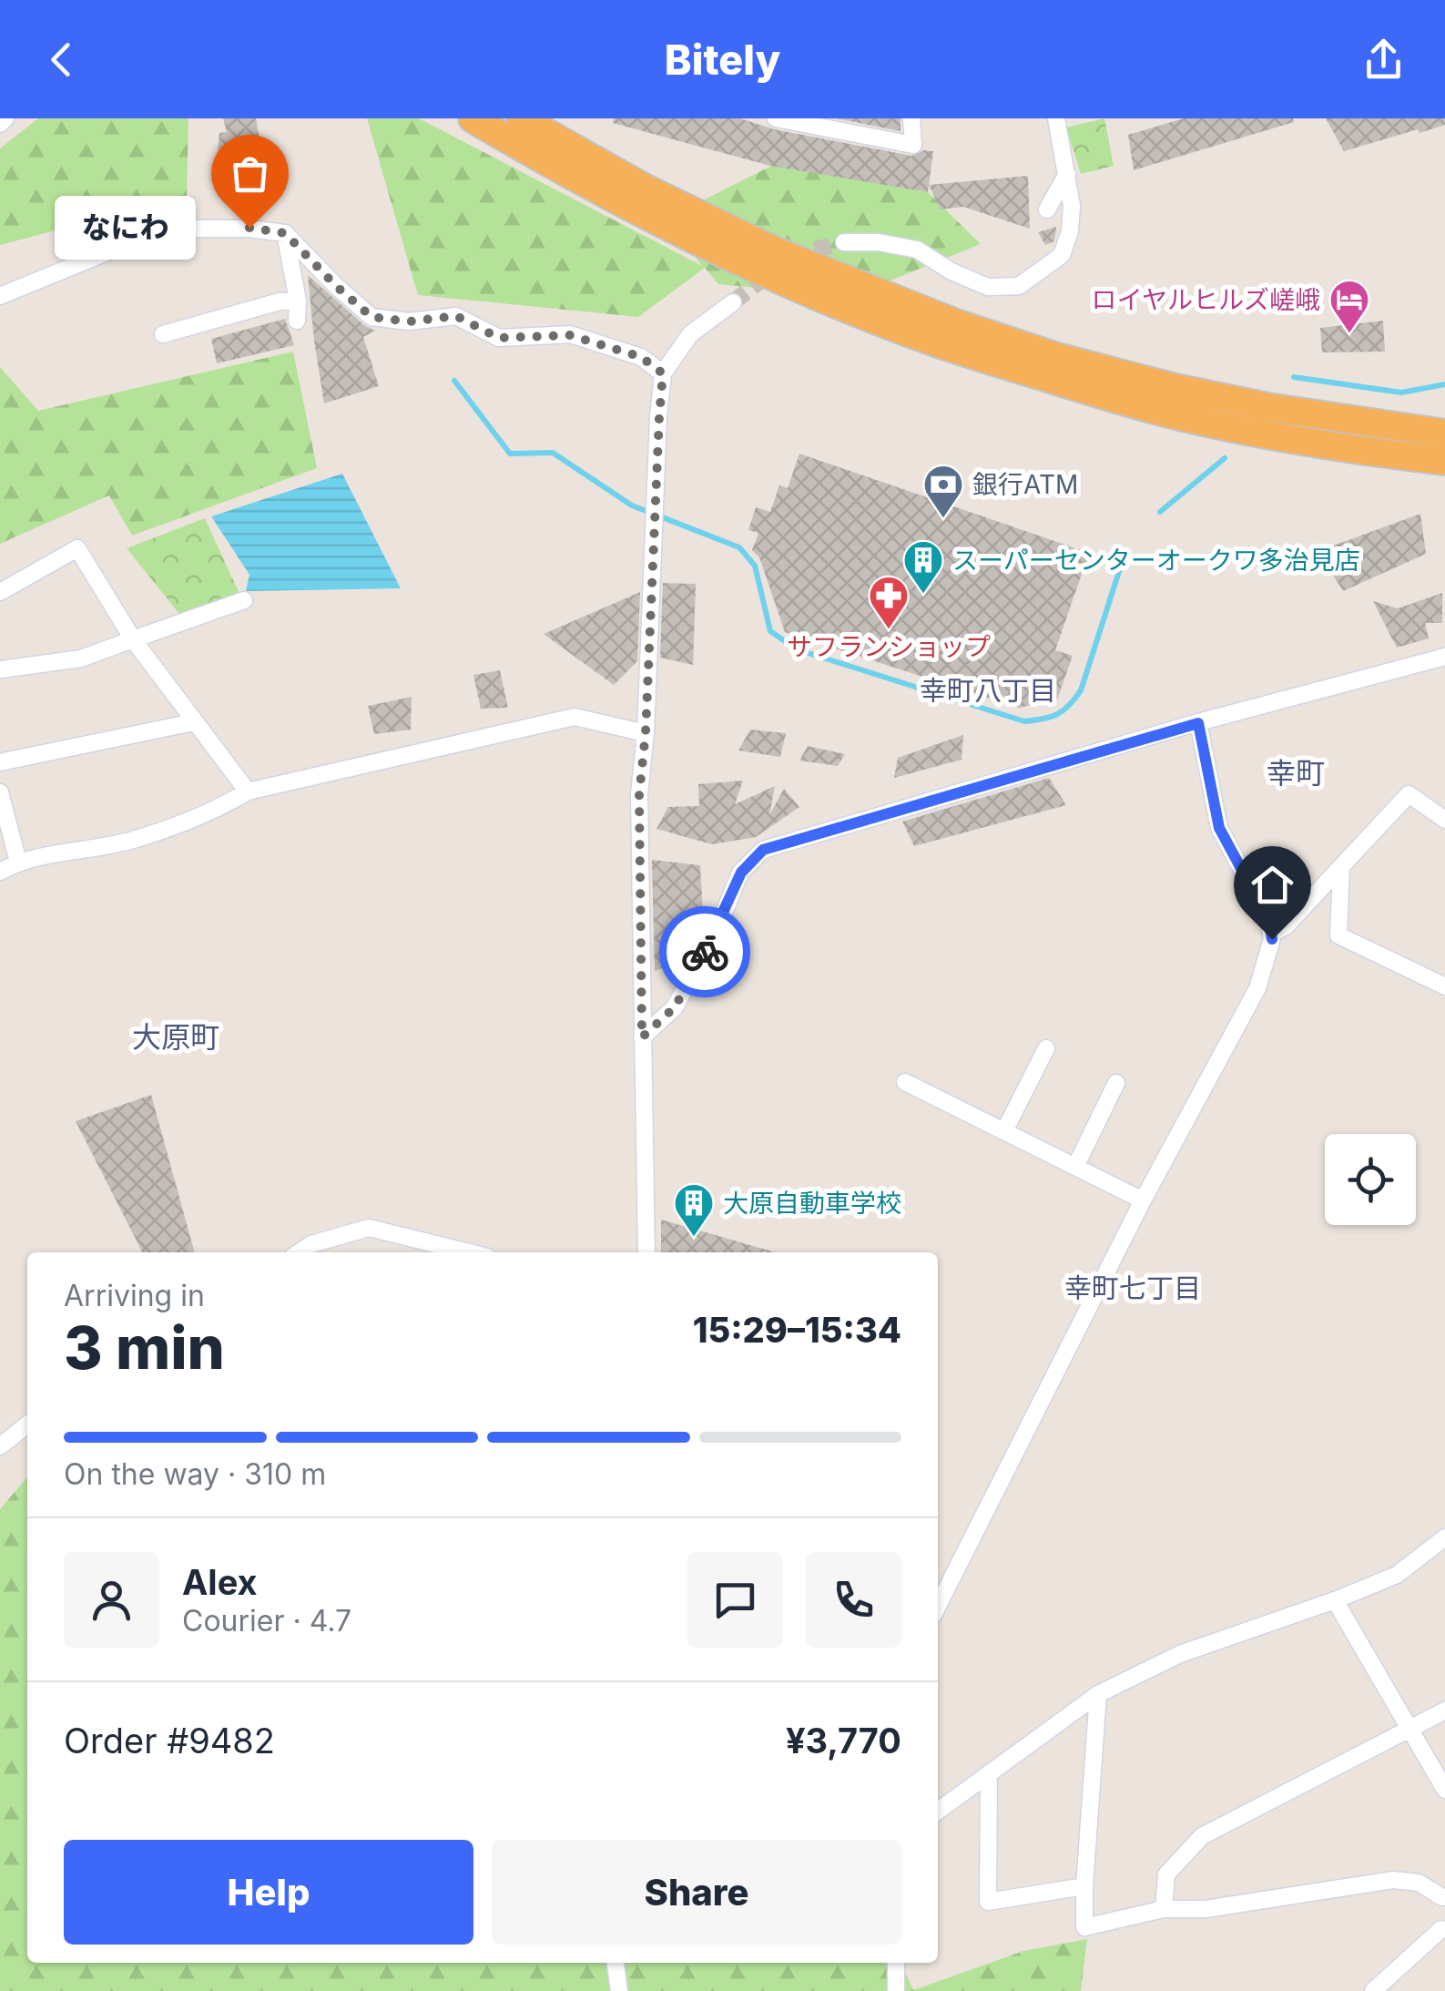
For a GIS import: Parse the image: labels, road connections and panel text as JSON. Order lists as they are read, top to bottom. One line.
{"districts":["幸町八丁目","幸町","大原町","幸町七丁目"],"places":{"other":["なにわ"],"hotel":["ロイヤルヒルズ嵯峨"],"bank":["銀行ATM"],"building":["スーパーセンターオークワ多治見店","大原自動車学校"],"pharmacy":["サフランショップ"]},"page":{"header":"Bitely","bubble":"なにわ","heading":["3 min","Arriving in","15:29–15:34"],"panel":["Alex","Courier · 4.7","Order #9482","¥3,770"],"bar":"On the way · 310 m","buttons":["Help","Share"]}}
